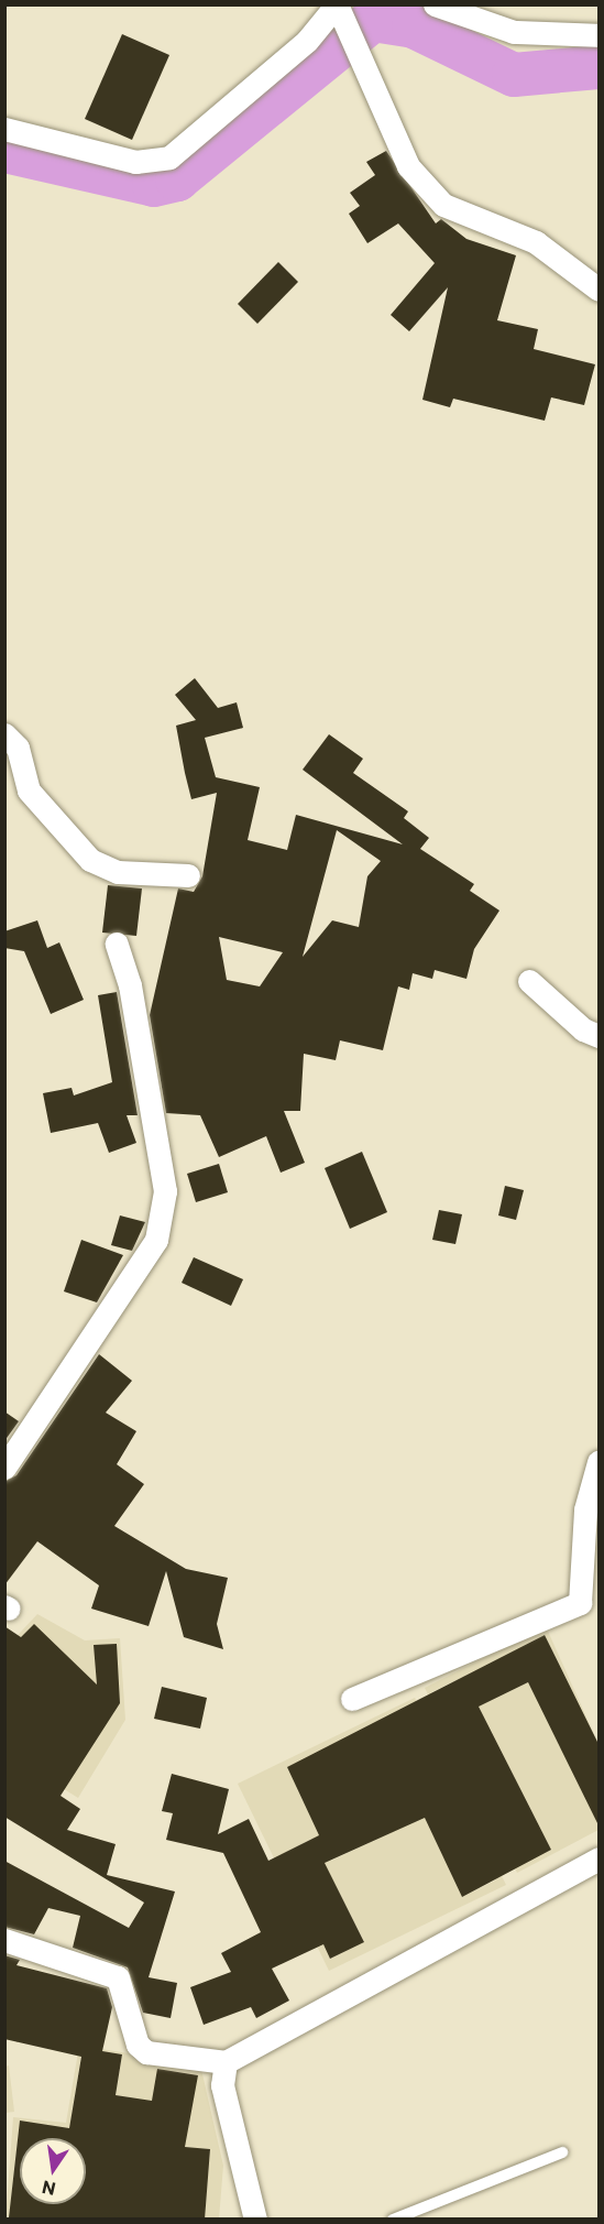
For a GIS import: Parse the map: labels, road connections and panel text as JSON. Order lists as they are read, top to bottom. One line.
{"north":"bottom"}
